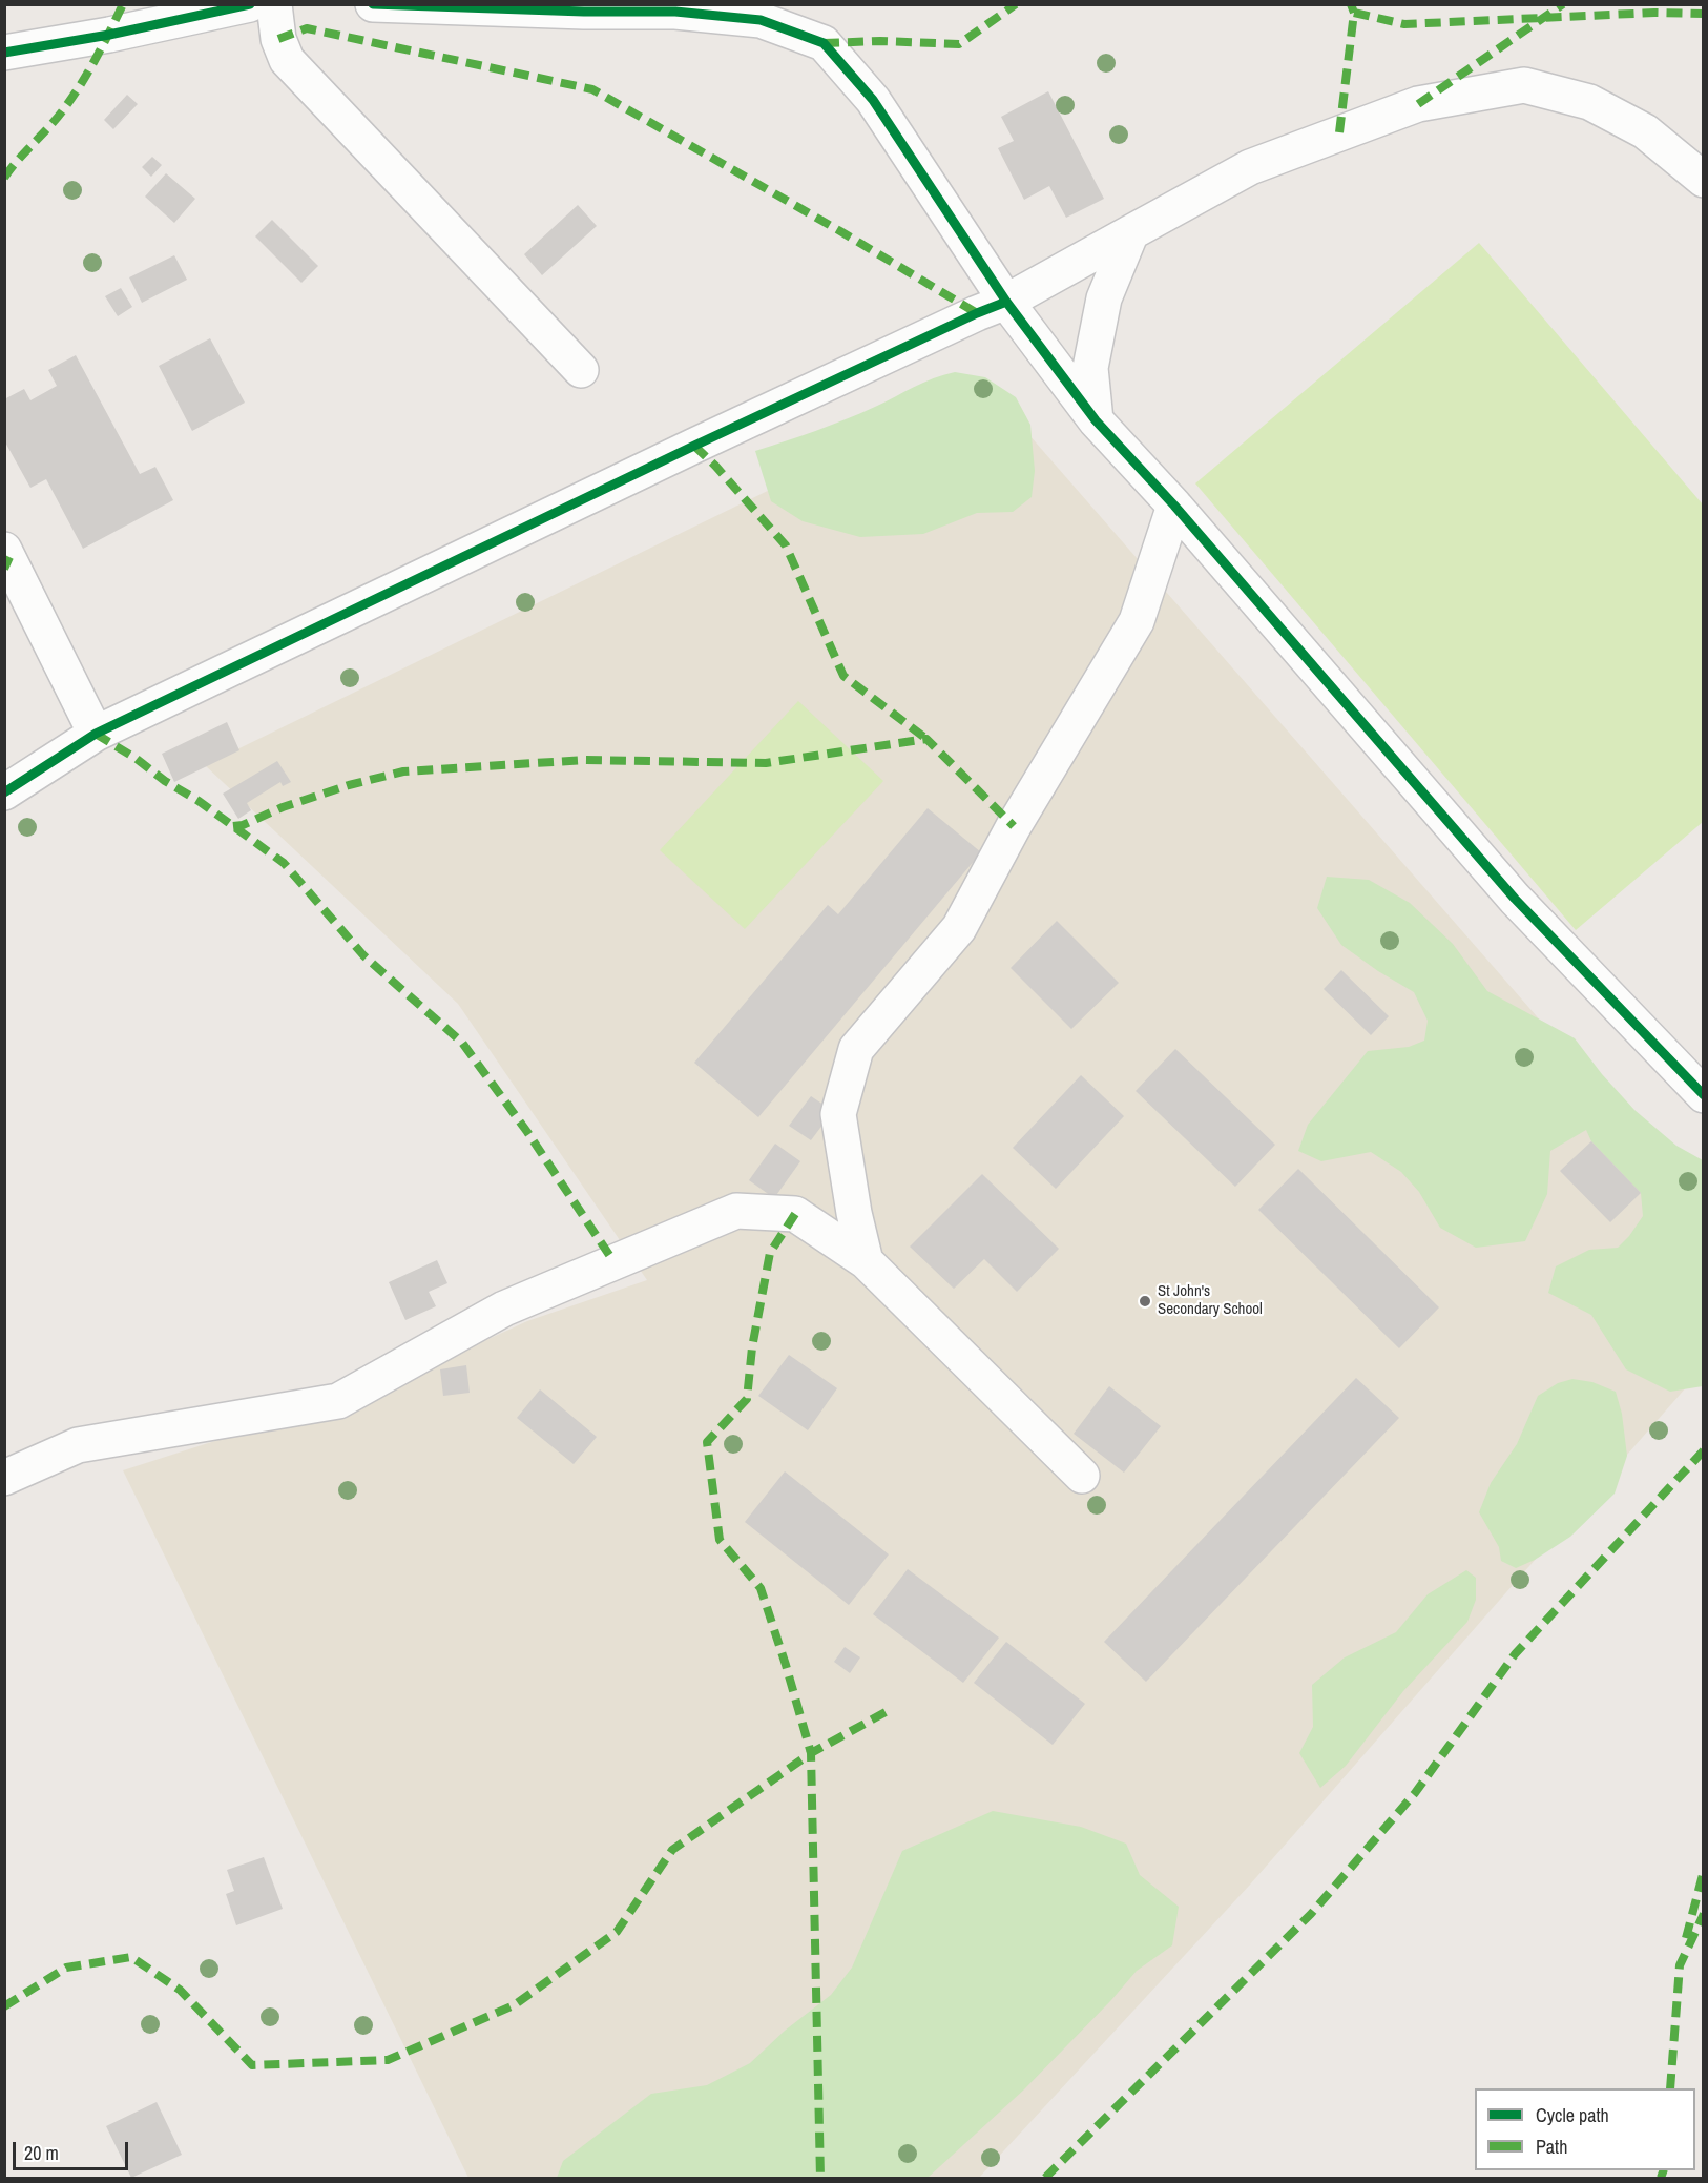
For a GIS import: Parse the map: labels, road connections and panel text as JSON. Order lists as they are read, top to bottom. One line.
{"places":["St John's Secondary School"],"legend":["Cycle path","Path"],"scale_bar":"20 m"}
